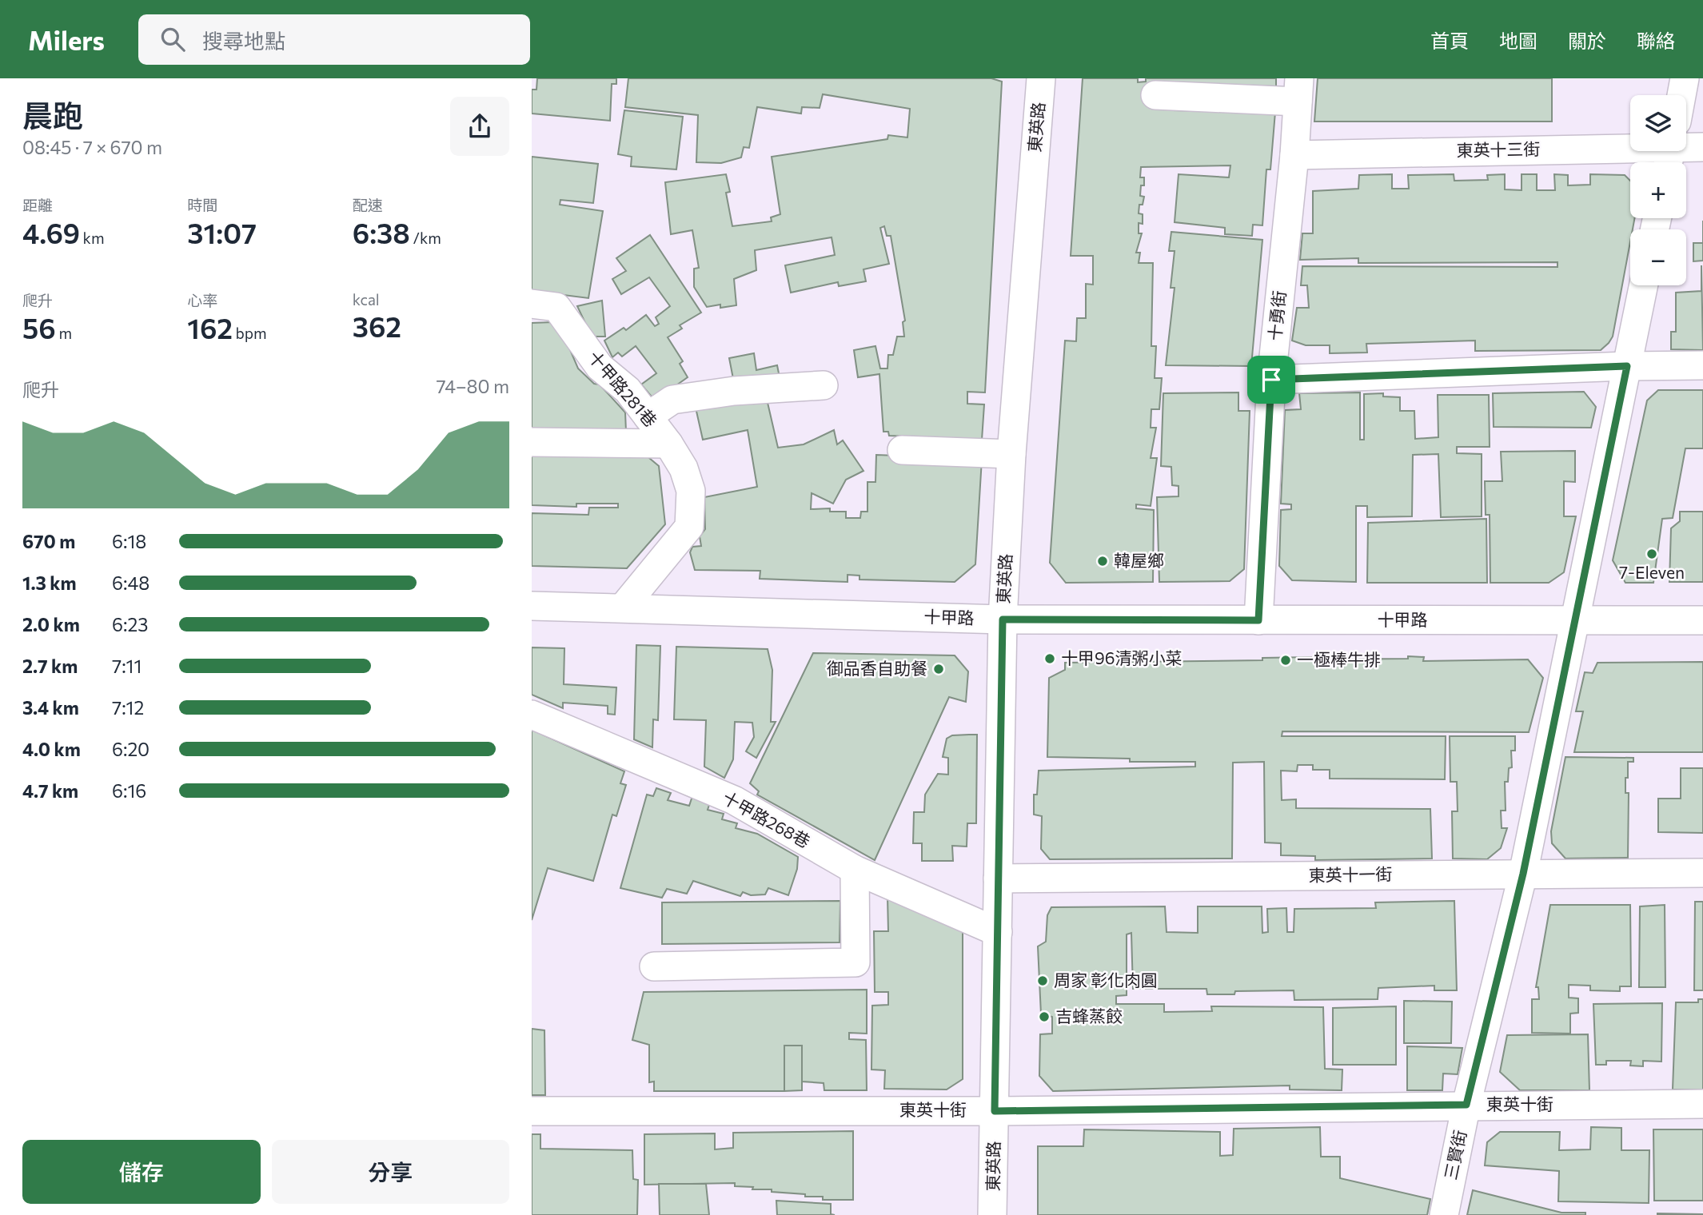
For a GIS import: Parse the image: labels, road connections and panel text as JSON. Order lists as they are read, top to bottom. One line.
{"streets":{"street":["東英路","東英十三街","十勇街","十甲路281巷","十甲路","十甲路268巷","東英十一街","東英十街","三賢街"]},"crossings":[["東英路","十甲路"],["東英路","十甲路268巷"],["東英路","東英十一街"],["東英路","東英十街"],["東英十三街","十勇街"],["十勇街","十甲路"],["十甲路281巷","十甲路"],["十甲路","三賢街"],["東英十一街","三賢街"],["東英十街","三賢街"]],"places":["7-Eleven","韓屋鄉","十甲96清粥小菜","一極棒牛排","御品香自助餐","周家 彰化肉圓","吉蜂蒸餃"],"page":{"header":"Milers","search":"搜尋地點","nav":["首頁","地圖","關於","聯絡"],"heading":["晨跑","08:45 · 7 × 670 m"],"map_buttons":["+","−"],"stats":[["距離","4.69 km"],["時間","31:07"],["配速","6:38 /km"],["爬升","56 m"],["心率","162 bpm"],["kcal","362"]],"chart":["爬升","74–80 m"],"list":[{"name":"670 m","note":"6:18"},{"name":"1.3 km","note":"6:48"},{"name":"2.0 km","note":"6:23"},{"name":"2.7 km","note":"7:11"},{"name":"3.4 km","note":"7:12"},{"name":"4.0 km","note":"6:20"},{"name":"4.7 km","note":"6:16"}],"buttons":["儲存","分享"]}}
